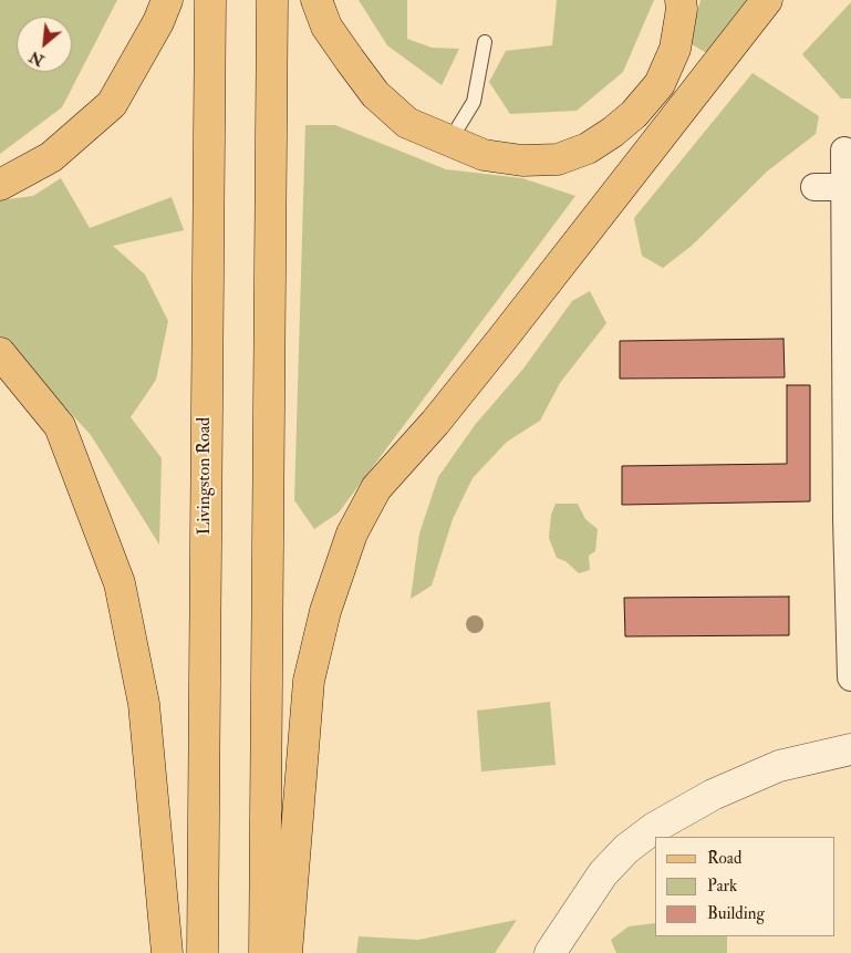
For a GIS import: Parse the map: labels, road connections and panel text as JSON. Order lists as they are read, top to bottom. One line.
{"streets":{"main road":["Livingston Road"]},"legend":["Road","Park","Building"],"north":"bottom left"}
